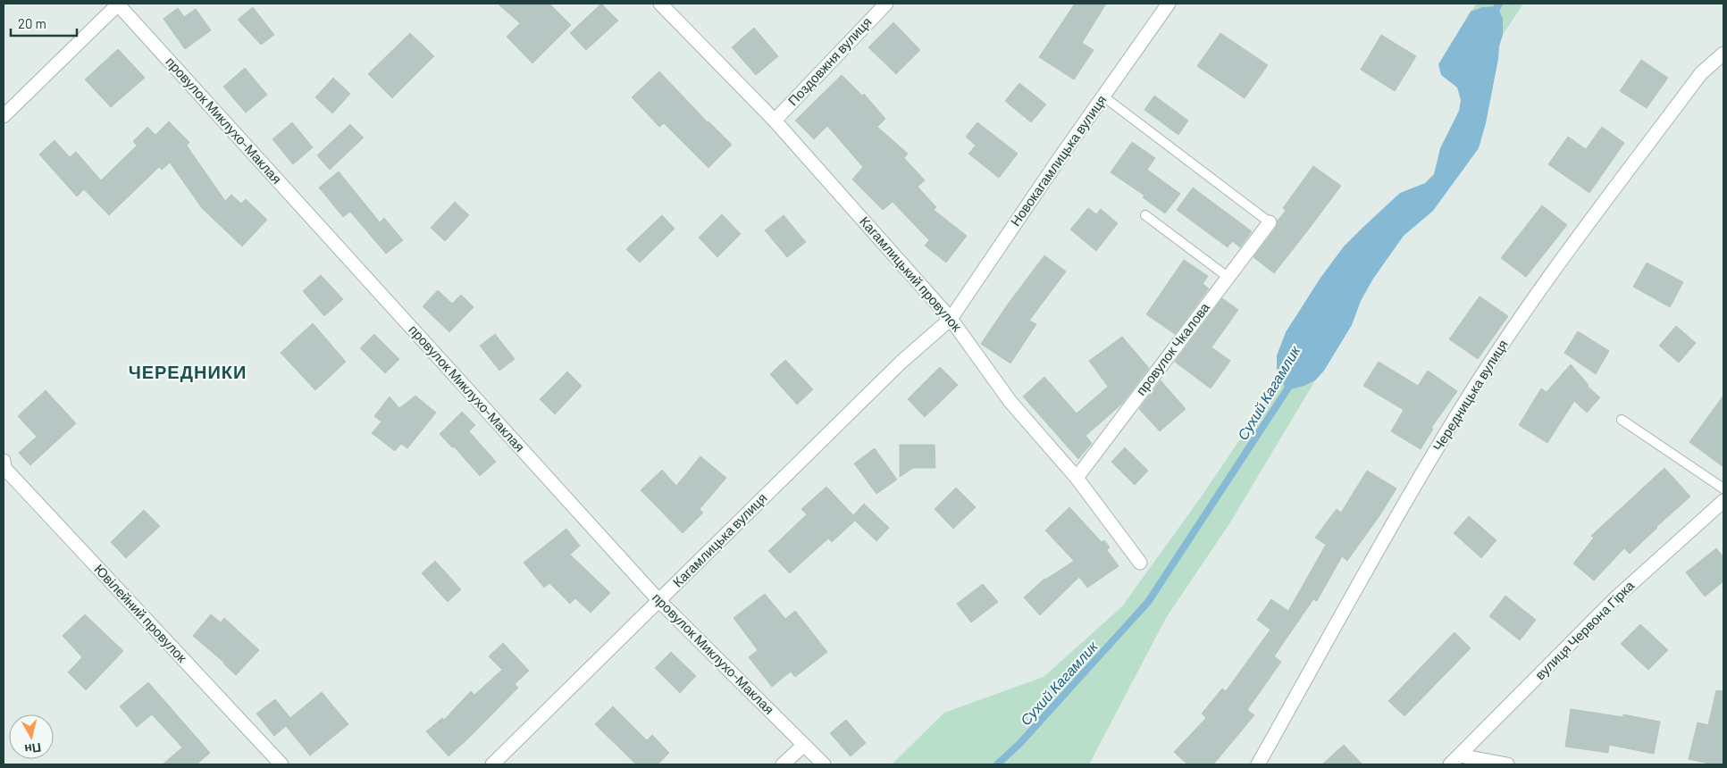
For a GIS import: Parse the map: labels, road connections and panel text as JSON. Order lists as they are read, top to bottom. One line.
{"streets":{"street":["Поздовжня вулиця","провулок Миклухо-Маклая","Новокагамлицька вулиця","Кагамлицький провулок","провулок Чкалова","Чередницька вулиця","Кагамлицька вулиця","Ювілейний провулок","вулиця Червона Гірка"]},"crossings":[["Поздовжня вулиця","Кагамлицький провулок"],["провулок Миклухо-Маклая","Кагамлицька вулиця"],["Новокагамлицька вулиця","Кагамлицький провулок"],["Новокагамлицька вулиця","Кагамлицька вулиця"],["Кагамлицький провулок","провулок Чкалова"],["Кагамлицький провулок","Кагамлицька вулиця"]],"districts":["ЧЕРЕДНИКИ"],"water":["Сухий Кагамлик"],"scale_bar":"20 m","north":"bottom"}
